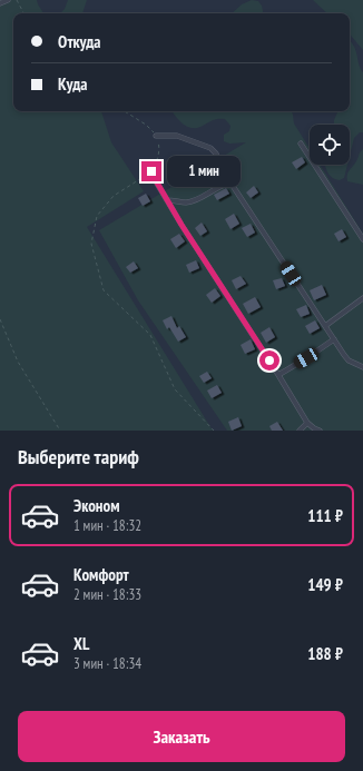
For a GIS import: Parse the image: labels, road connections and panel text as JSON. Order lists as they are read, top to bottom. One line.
{"page":{"banner":["Откуда","Куда"],"bubble":"1 мин","heading":"Выберите тариф","list":[{"name":"Эконом","note":"1 мин · 18:32","value":"111 ₽"},{"name":"Комфорт","note":"2 мин · 18:33","value":"149 ₽"},{"name":"XL","note":"3 мин · 18:34","value":"188 ₽"}],"buttons":"Заказать"}}
